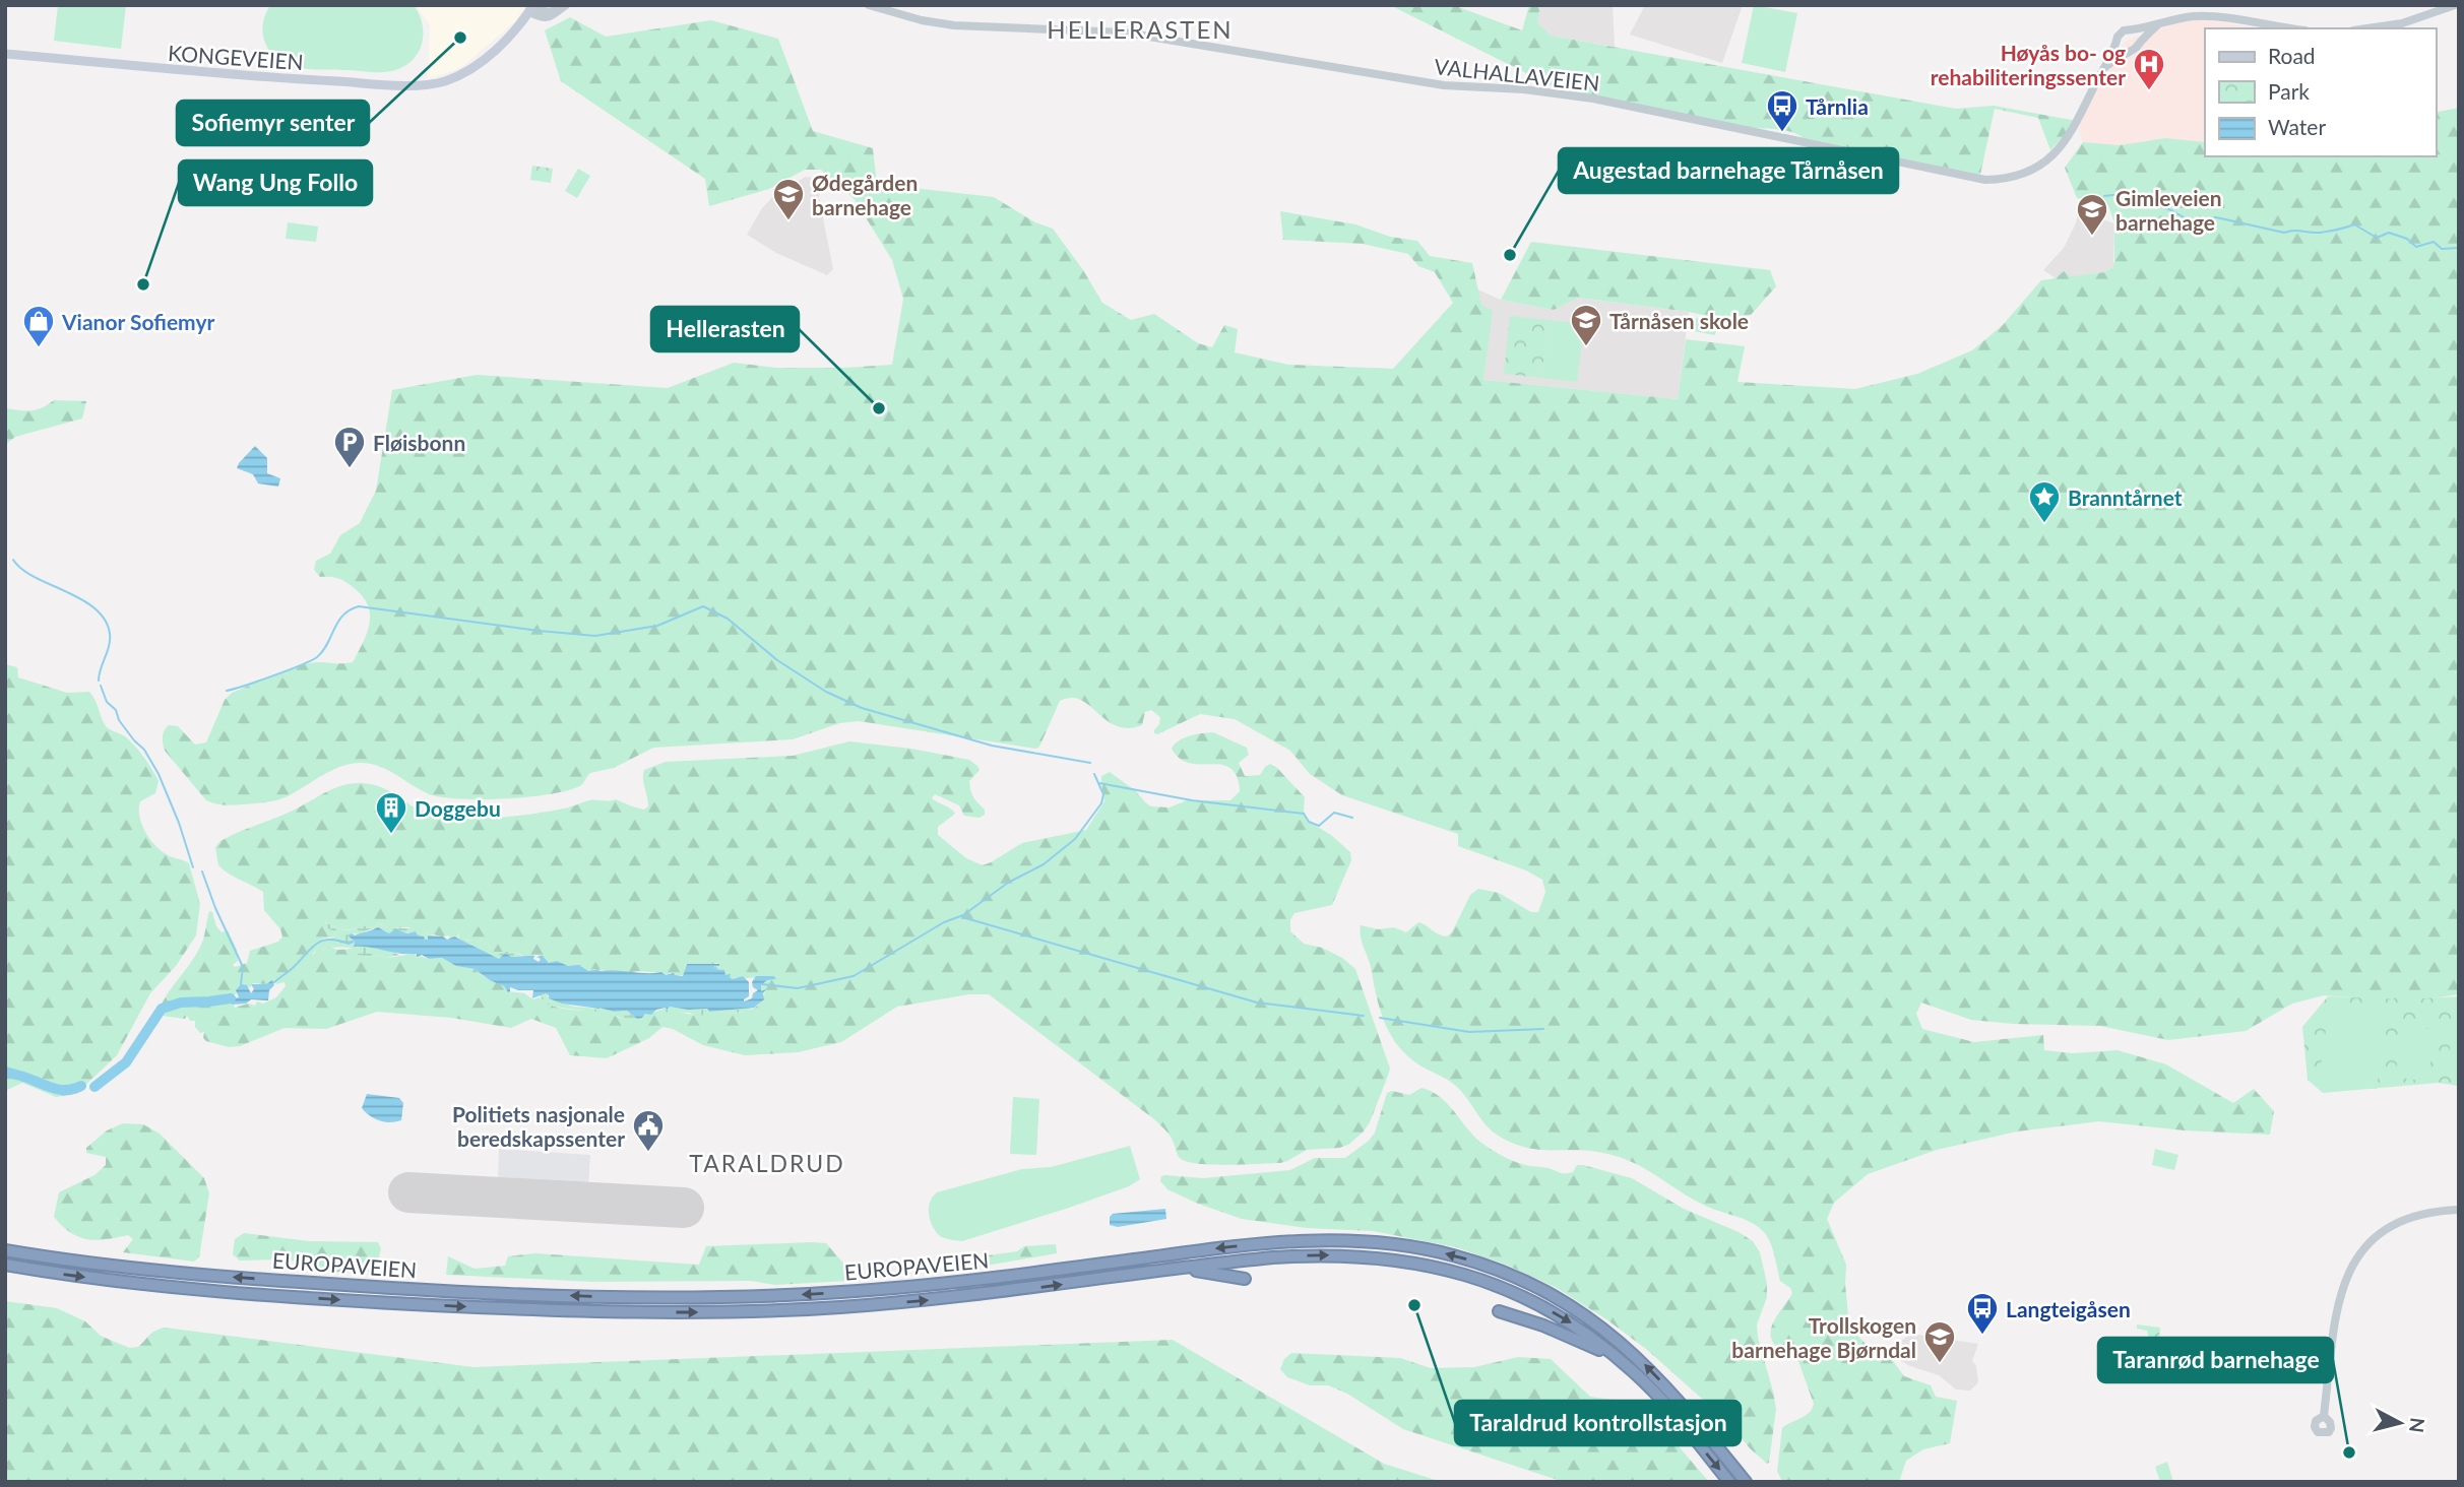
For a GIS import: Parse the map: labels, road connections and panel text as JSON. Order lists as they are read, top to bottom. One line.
{"streets":{"highway":["EUROPAVEIEN"],"main road":["KONGEVEIEN"],"street":["VALHALLAVEIEN"]},"districts":["HELLERASTEN","TARALDRUD"],"places":{"other":["Sofiemyr senter","Augestad barnehage Tårnåsen","Wang Ung Follo","Hellerasten","Taraldrud kontrollstasjon","Taranrød barnehage"],"hospital":["Høyås bo- og rehabiliteringssenter"],"bus stop":["Tårnlia","Langteigåsen"],"school or university":["Ødegården barnehage","Gimleveien barnehage","Tårnåsen skole","Trollskogen barnehage Bjørndal"],"shop":["Vianor Sofiemyr"],"parking":["Fløisbonn"],"place":["Branntårnet"],"building":["Doggebu"],"public building":["Politiets nasjonale beredskapssenter"]},"legend":["Road","Park","Water"],"north":"right"}
